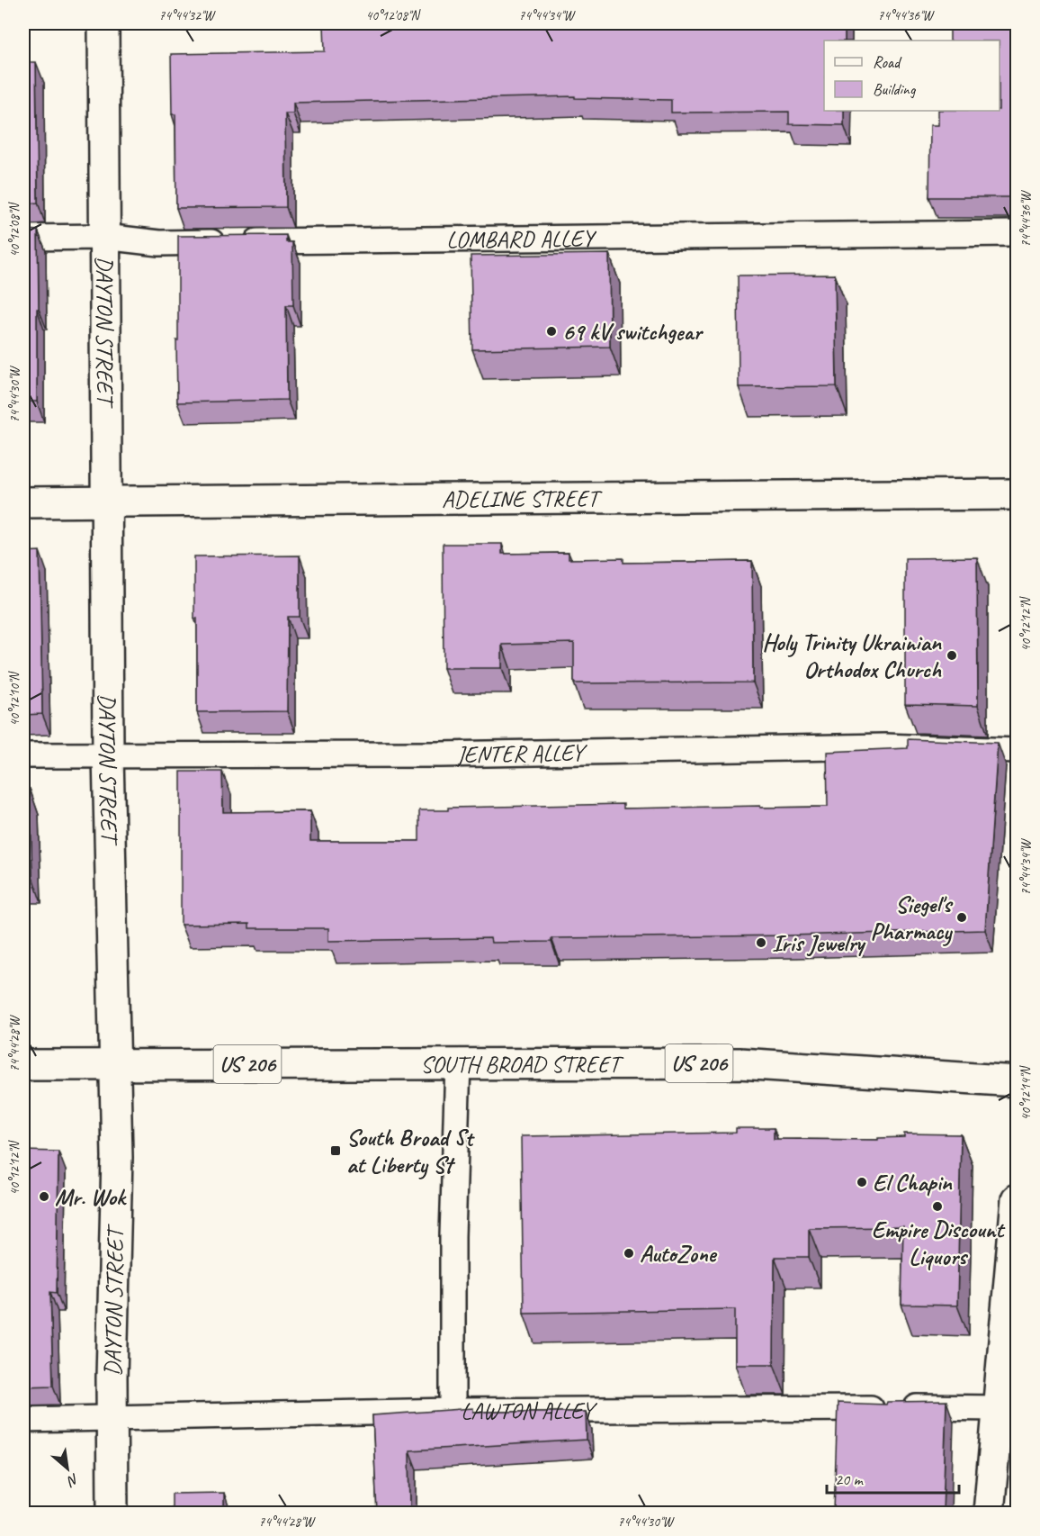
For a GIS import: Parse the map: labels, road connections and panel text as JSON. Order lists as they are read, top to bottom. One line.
{"streets":{"street":["DAYTON STREET","ADELINE STREET","SOUTH BROAD STREET","US 206"],"lane":["LOMBARD ALLEY","JENTER ALLEY","LAWTON ALLEY"]},"crossings":[["LOMBARD ALLEY","DAYTON STREET"],["DAYTON STREET","ADELINE STREET"],["DAYTON STREET","JENTER ALLEY"],["DAYTON STREET","SOUTH BROAD STREET"],["DAYTON STREET","LAWTON ALLEY"]],"places":{"other":["69 kV switchgear","Holy Trinity Ukrainian Orthodox Church","Siegel's Pharmacy","Iris Jewelry","El Chapin","Mr. Wok","Empire Discount Liquors","AutoZone"],"transit":["South Broad St at Liberty St"]},"legend":["Road","Building"],"scale_bar":"20 m","north":"bottom right","coordinates":["74°44'32\"W","40°12'08\"N","74°44'34\"W","74°44'36\"W","74°44'30\"W","40°12'12\"N","40°12'10\"N","74°44'28\"W","40°12'14\"N"]}
